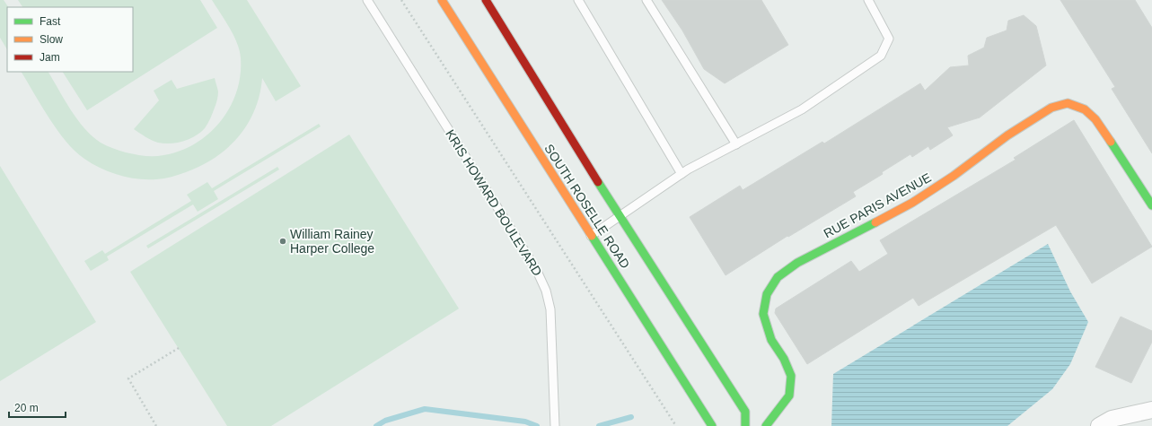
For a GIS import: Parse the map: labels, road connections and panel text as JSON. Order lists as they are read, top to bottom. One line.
{"streets":{"main road":["RUE PARIS AVENUE","SOUTH ROSELLE ROAD"],"lane":["KRIS HOWARD BOULEVARD"]},"places":["William Rainey Harper College"],"legend":["Fast","Slow","Jam"],"scale_bar":"20 m"}
